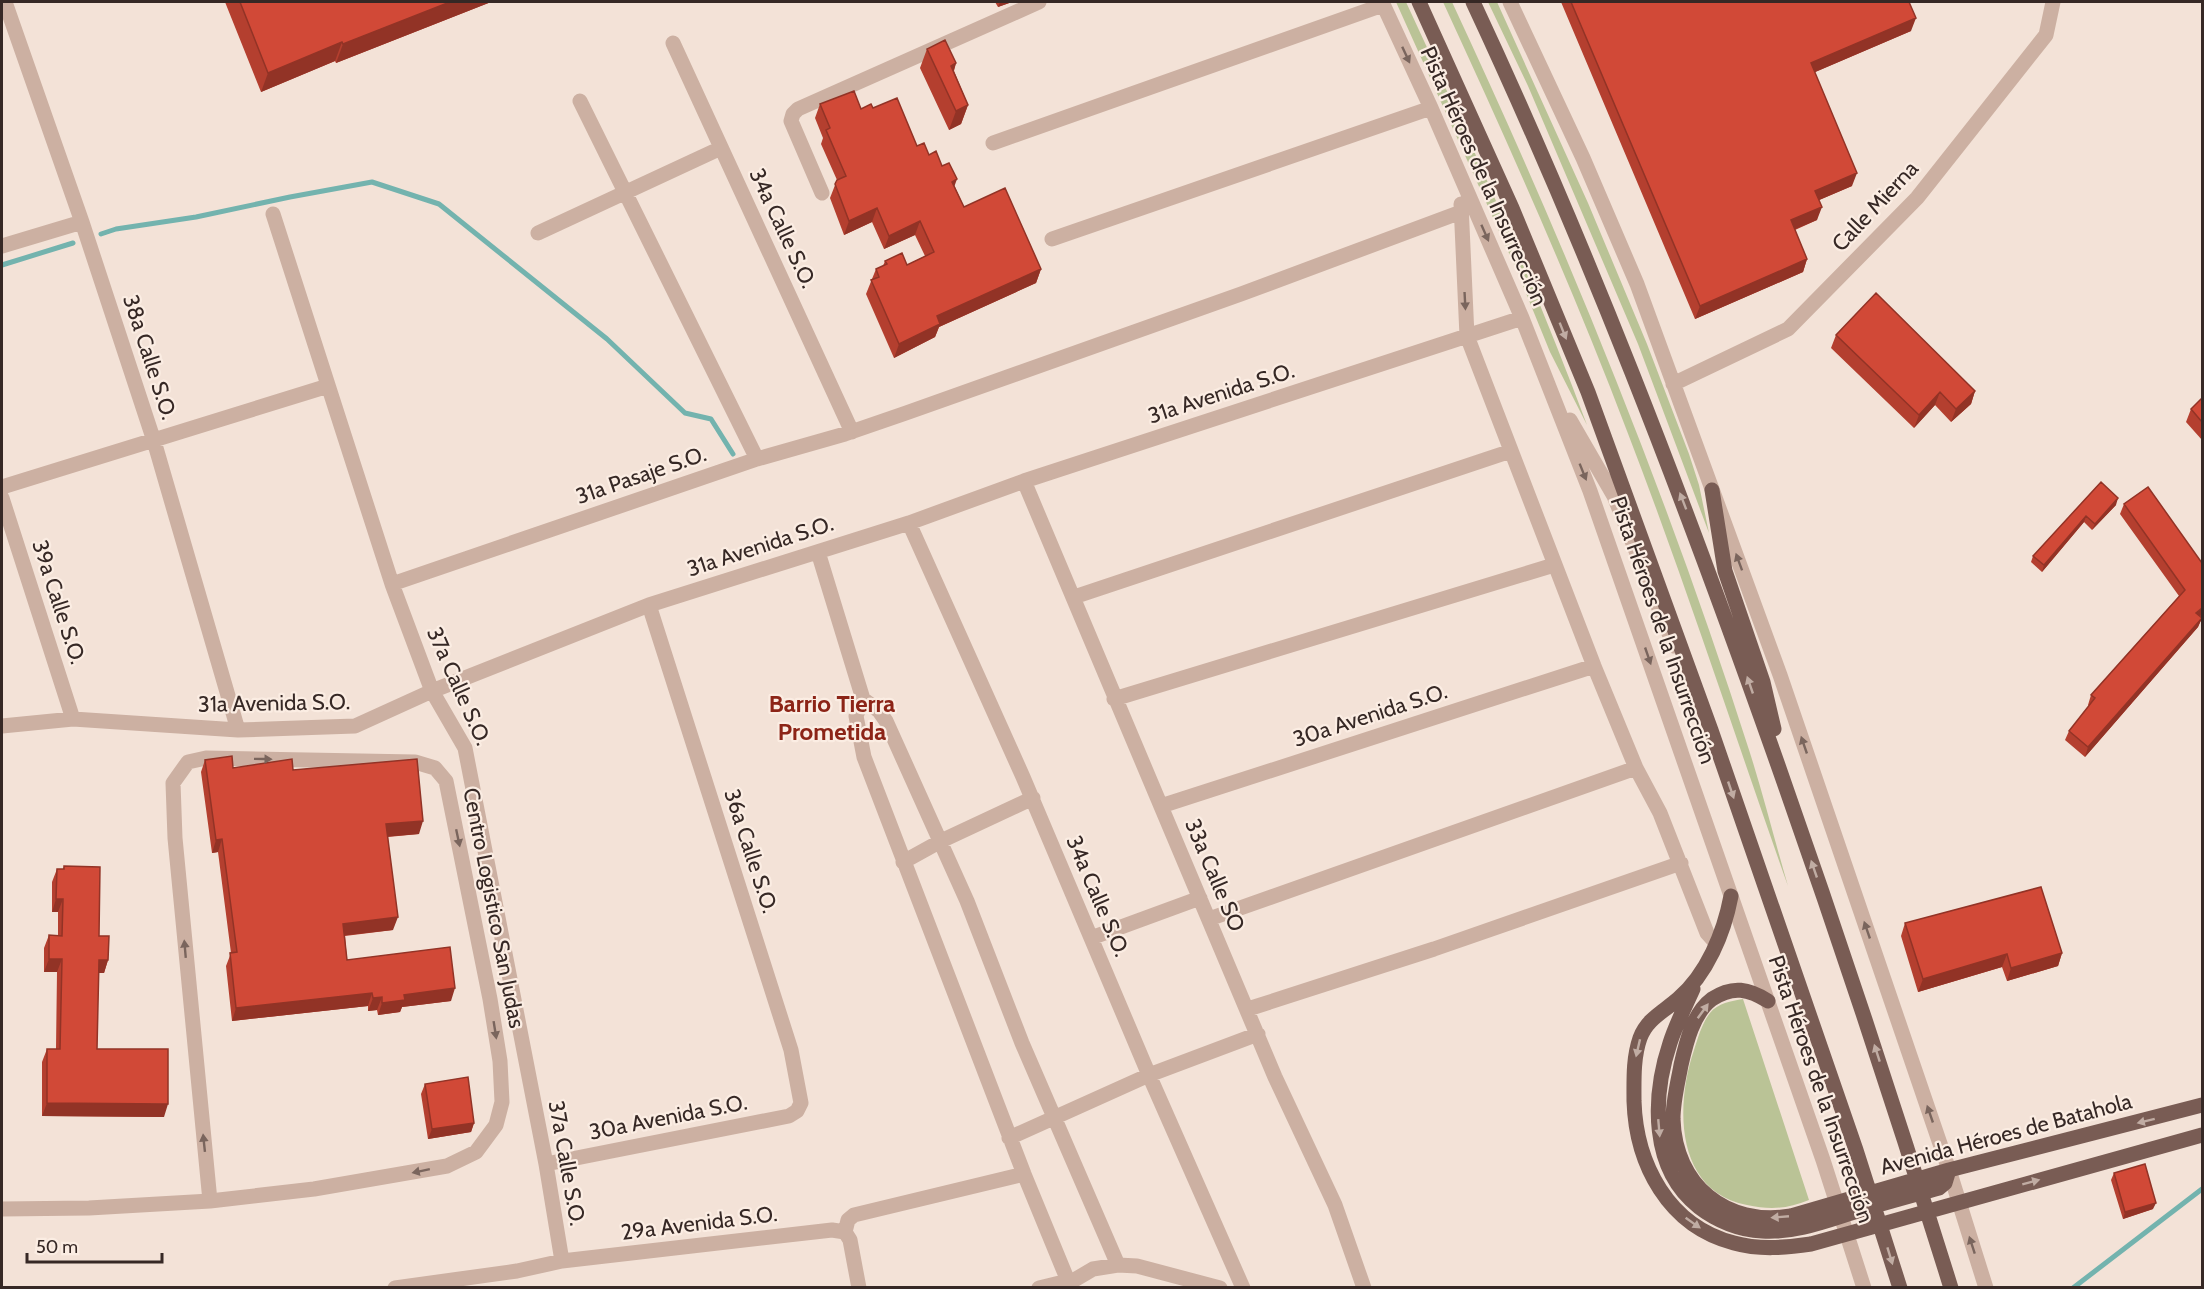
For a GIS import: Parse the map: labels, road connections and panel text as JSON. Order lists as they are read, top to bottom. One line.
{"streets":{"main road":["Pista Héroes de la Insurrección","Avenida Héroes de Batahola"],"street":["Calle Mierna","34a Calle S.O.","38a Calle S.O.","31a Avenida S.O.","31a Pasaje S.O.","39a Calle S.O.","37a Calle S.O.","30a Avenida S.O.","36a Calle S.O.","33a Calle SO","Centro Logistico San Judas","29a Avenida S.O."]},"crossings":[["Pista Héroes de la Insurrección","31a Avenida S.O."],["Pista Héroes de la Insurrección","Avenida Héroes de Batahola"],["34a Calle S.O.","31a Avenida S.O."],["34a Calle S.O.","31a Pasaje S.O."],["38a Calle S.O.","31a Avenida S.O."],["31a Avenida S.O.","39a Calle S.O."],["31a Avenida S.O.","37a Calle S.O."],["31a Avenida S.O.","36a Calle S.O."],["31a Avenida S.O.","33a Calle SO"],["31a Pasaje S.O.","37a Calle S.O."],["37a Calle S.O.","30a Avenida S.O."],["37a Calle S.O.","29a Avenida S.O."],["30a Avenida S.O.","36a Calle S.O."],["30a Avenida S.O.","33a Calle SO"]],"districts":["Barrio Tierra Prometida"],"scale_bar":"50 m"}
